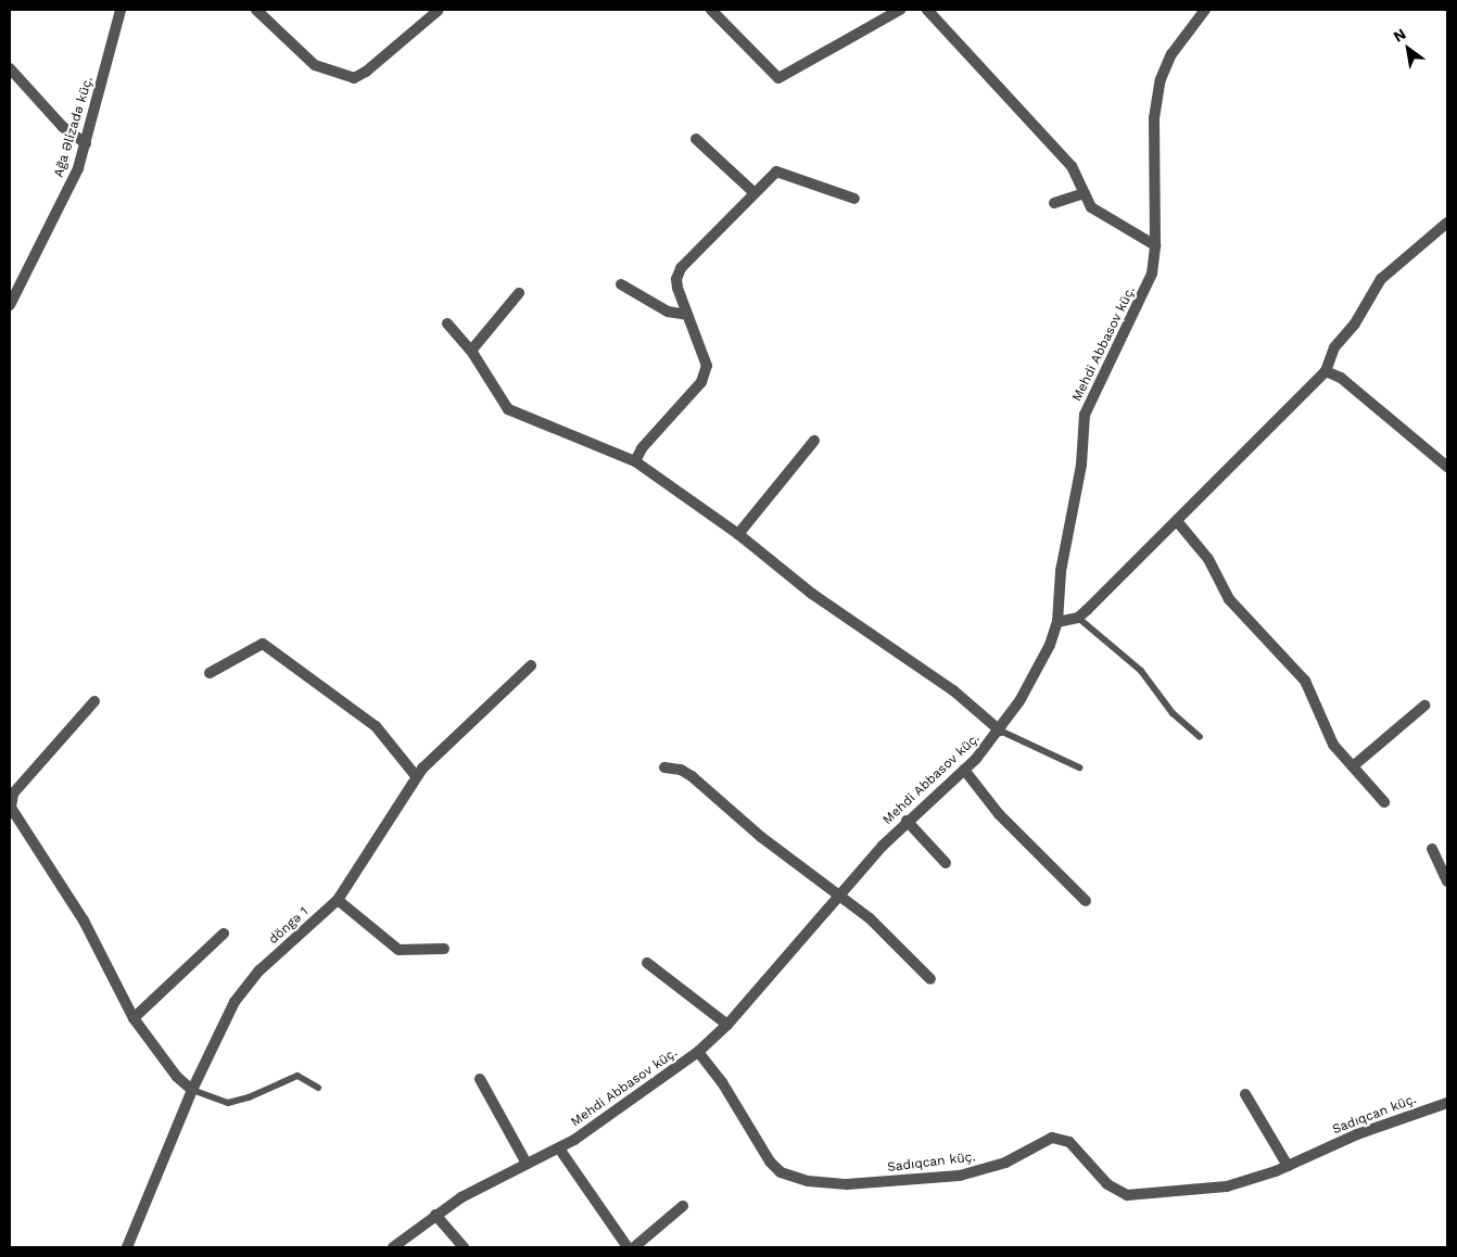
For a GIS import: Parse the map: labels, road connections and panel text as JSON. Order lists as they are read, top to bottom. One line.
{"streets":{"street":["Ağa Əlizadə küç.","Mehdi Abbasov küç.","döngə 1","Sadıqcan küç."]},"crossings":[["Mehdi Abbasov küç.","Sadıqcan küç."]],"north":"top left"}
